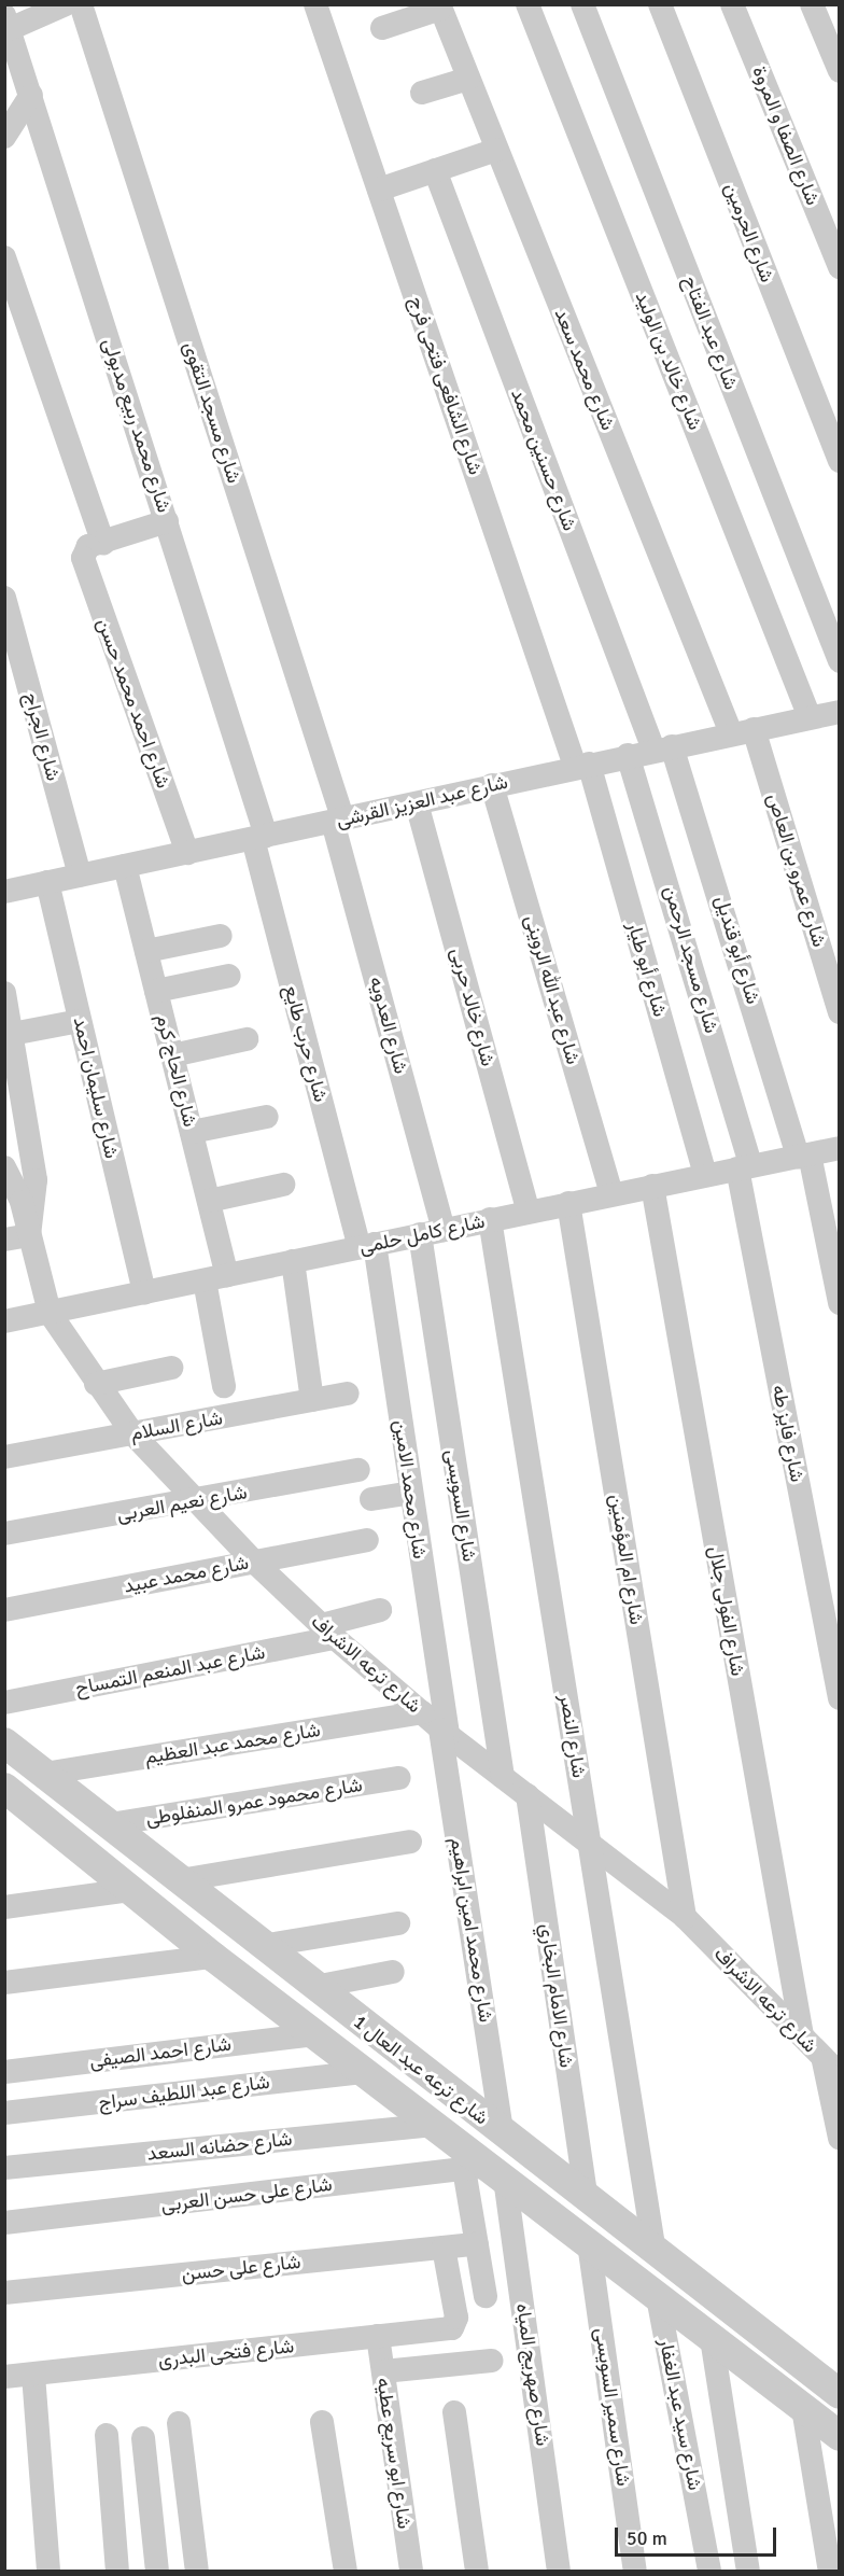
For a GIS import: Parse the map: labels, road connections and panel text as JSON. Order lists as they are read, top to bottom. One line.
{"streets":{"street":["شارع الصفا و المروة","شارع الحرمين","شارع عبد الفتاح","شارع خالد بن الوليد","شارع محمد سعد","شارع الشافعى فتحى فرج","شارع مسجد التقوى","شارع محمد ربيع مدبولى","شارع حسنين محمد","شارع احمد محمد حسن","شارع الجراج","شارع عبد العزيز القرشى","شارع عمرو بن العاص","شارع أبو قنديل","شارع مسجد الرحمن","شارع أبو طيار","شارع عبد الله الروينى","شارع خالد حربى","شارع العدويه","شارع حرب طايع","شارع الحاج كرم","شارع سليمان احمد","شارع كامل حلمى","شارع السلام","شارع فايز طه","شارع محمد الامين","شارع نعيم العربى","شارع السويسى","شارع ام المؤمنين","شارع محمد عبيد","شارع الفولى جلال","شارع ترعه الاشراف","شارع عبد المنعم التمساح","شارع النصر","شارع محمد عبد العظيم","شارع محمود عمرو المنفلوطى","شارع محمد امين ابراهيم","شارع الامام البخاري","شارع احمد الصيفى","شارع ترعه عبد العال 1","شارع عبد اللطيف سراج","شارع حضانه السعد","شارع على حسن العربى","شارع على حسن","شارع فتحى البدرى","شارع صهريج المياه","شارع سمير السويسى","شارع سيد عبد الغفار","شارع ابو سريع عطيه"]},"crossings":[["شارع خالد بن الوليد","شارع عبد العزيز القرشى"],["شارع محمد سعد","شارع عبد العزيز القرشى"],["شارع محمد سعد","شارع عمرو بن العاص"],["شارع الشافعى فتحى فرج","شارع عبد العزيز القرشى"],["شارع الشافعى فتحى فرج","شارع أبو طيار"],["شارع مسجد التقوى","شارع عبد العزيز القرشى"],["شارع مسجد التقوى","شارع العدويه"],["شارع محمد ربيع مدبولى","شارع عبد العزيز القرشى"],["شارع محمد ربيع مدبولى","شارع حرب طايع"],["شارع حسنين محمد","شارع عبد العزيز القرشى"],["شارع حسنين محمد","شارع أبو قنديل"],["شارع احمد محمد حسن","شارع عبد العزيز القرشى"],["شارع الجراج","شارع عبد العزيز القرشى"],["شارع عبد العزيز القرشى","شارع عمرو بن العاص"],["شارع عبد العزيز القرشى","شارع أبو قنديل"],["شارع عبد العزيز القرشى","شارع مسجد الرحمن"],["شارع عبد العزيز القرشى","شارع أبو طيار"],["شارع عبد العزيز القرشى","شارع عبد الله الروينى"],["شارع عبد العزيز القرشى","شارع خالد حربى"],["شارع عبد العزيز القرشى","شارع العدويه"],["شارع عبد العزيز القرشى","شارع حرب طايع"],["شارع عبد العزيز القرشى","شارع الحاج كرم"],["شارع عبد العزيز القرشى","شارع سليمان احمد"],["شارع أبو قنديل","شارع كامل حلمى"],["شارع مسجد الرحمن","شارع كامل حلمى"],["شارع مسجد الرحمن","شارع فايز طه"],["شارع أبو طيار","شارع كامل حلمى"],["شارع عبد الله الروينى","شارع كامل حلمى"],["شارع خالد حربى","شارع كامل حلمى"],["شارع العدويه","شارع كامل حلمى"],["شارع حرب طايع","شارع كامل حلمى"],["شارع حرب طايع","شارع محمد الامين"],["شارع الحاج كرم","شارع كامل حلمى"],["شارع سليمان احمد","شارع كامل حلمى"],["شارع كامل حلمى","شارع فايز طه"],["شارع كامل حلمى","شارع محمد الامين"],["شارع كامل حلمى","شارع السويسى"],["شارع كامل حلمى","شارع ام المؤمنين"],["شارع كامل حلمى","شارع الفولى جلال"],["شارع كامل حلمى","شارع ترعه الاشراف"],["شارع كامل حلمى","شارع النصر"],["شارع السلام","شارع ترعه الاشراف"],["شارع محمد الامين","شارع ترعه الاشراف"],["شارع محمد الامين","شارع محمد امين ابراهيم"],["شارع نعيم العربى","شارع ترعه الاشراف"],["شارع السويسى","شارع ترعه الاشراف"],["شارع ام المؤمنين","شارع ترعه الاشراف"],["شارع محمد عبيد","شارع ترعه الاشراف"],["شارع الفولى جلال","شارع ترعه الاشراف"],["شارع ترعه الاشراف","شارع عبد المنعم التمساح"],["شارع ترعه الاشراف","شارع النصر"],["شارع ترعه الاشراف","شارع محمد عبد العظيم"],["شارع ترعه الاشراف","شارع محمد امين ابراهيم"],["شارع ترعه الاشراف","شارع الامام البخاري"],["شارع النصر","شارع ترعه عبد العال 1"],["شارع محمد عبد العظيم","شارع ترعه عبد العال 1"],["شارع محمود عمرو المنفلوطى","شارع ترعه عبد العال 1"],["شارع محمد امين ابراهيم","شارع ترعه عبد العال 1"],["شارع الامام البخاري","شارع ترعه عبد العال 1"],["شارع احمد الصيفى","شارع ترعه عبد العال 1"],["شارع ترعه عبد العال 1","شارع عبد اللطيف سراج"],["شارع ترعه عبد العال 1","شارع حضانه السعد"],["شارع ترعه عبد العال 1","شارع على حسن العربى"],["شارع ترعه عبد العال 1","شارع صهريج المياه"],["شارع ترعه عبد العال 1","شارع سمير السويسى"],["شارع ترعه عبد العال 1","شارع سيد عبد الغفار"],["شارع على حسن العربى","شارع صهريج المياه"],["شارع على حسن","شارع فتحى البدرى"],["شارع فتحى البدرى","شارع ابو سريع عطيه"]],"scale_bar":"50 m"}
